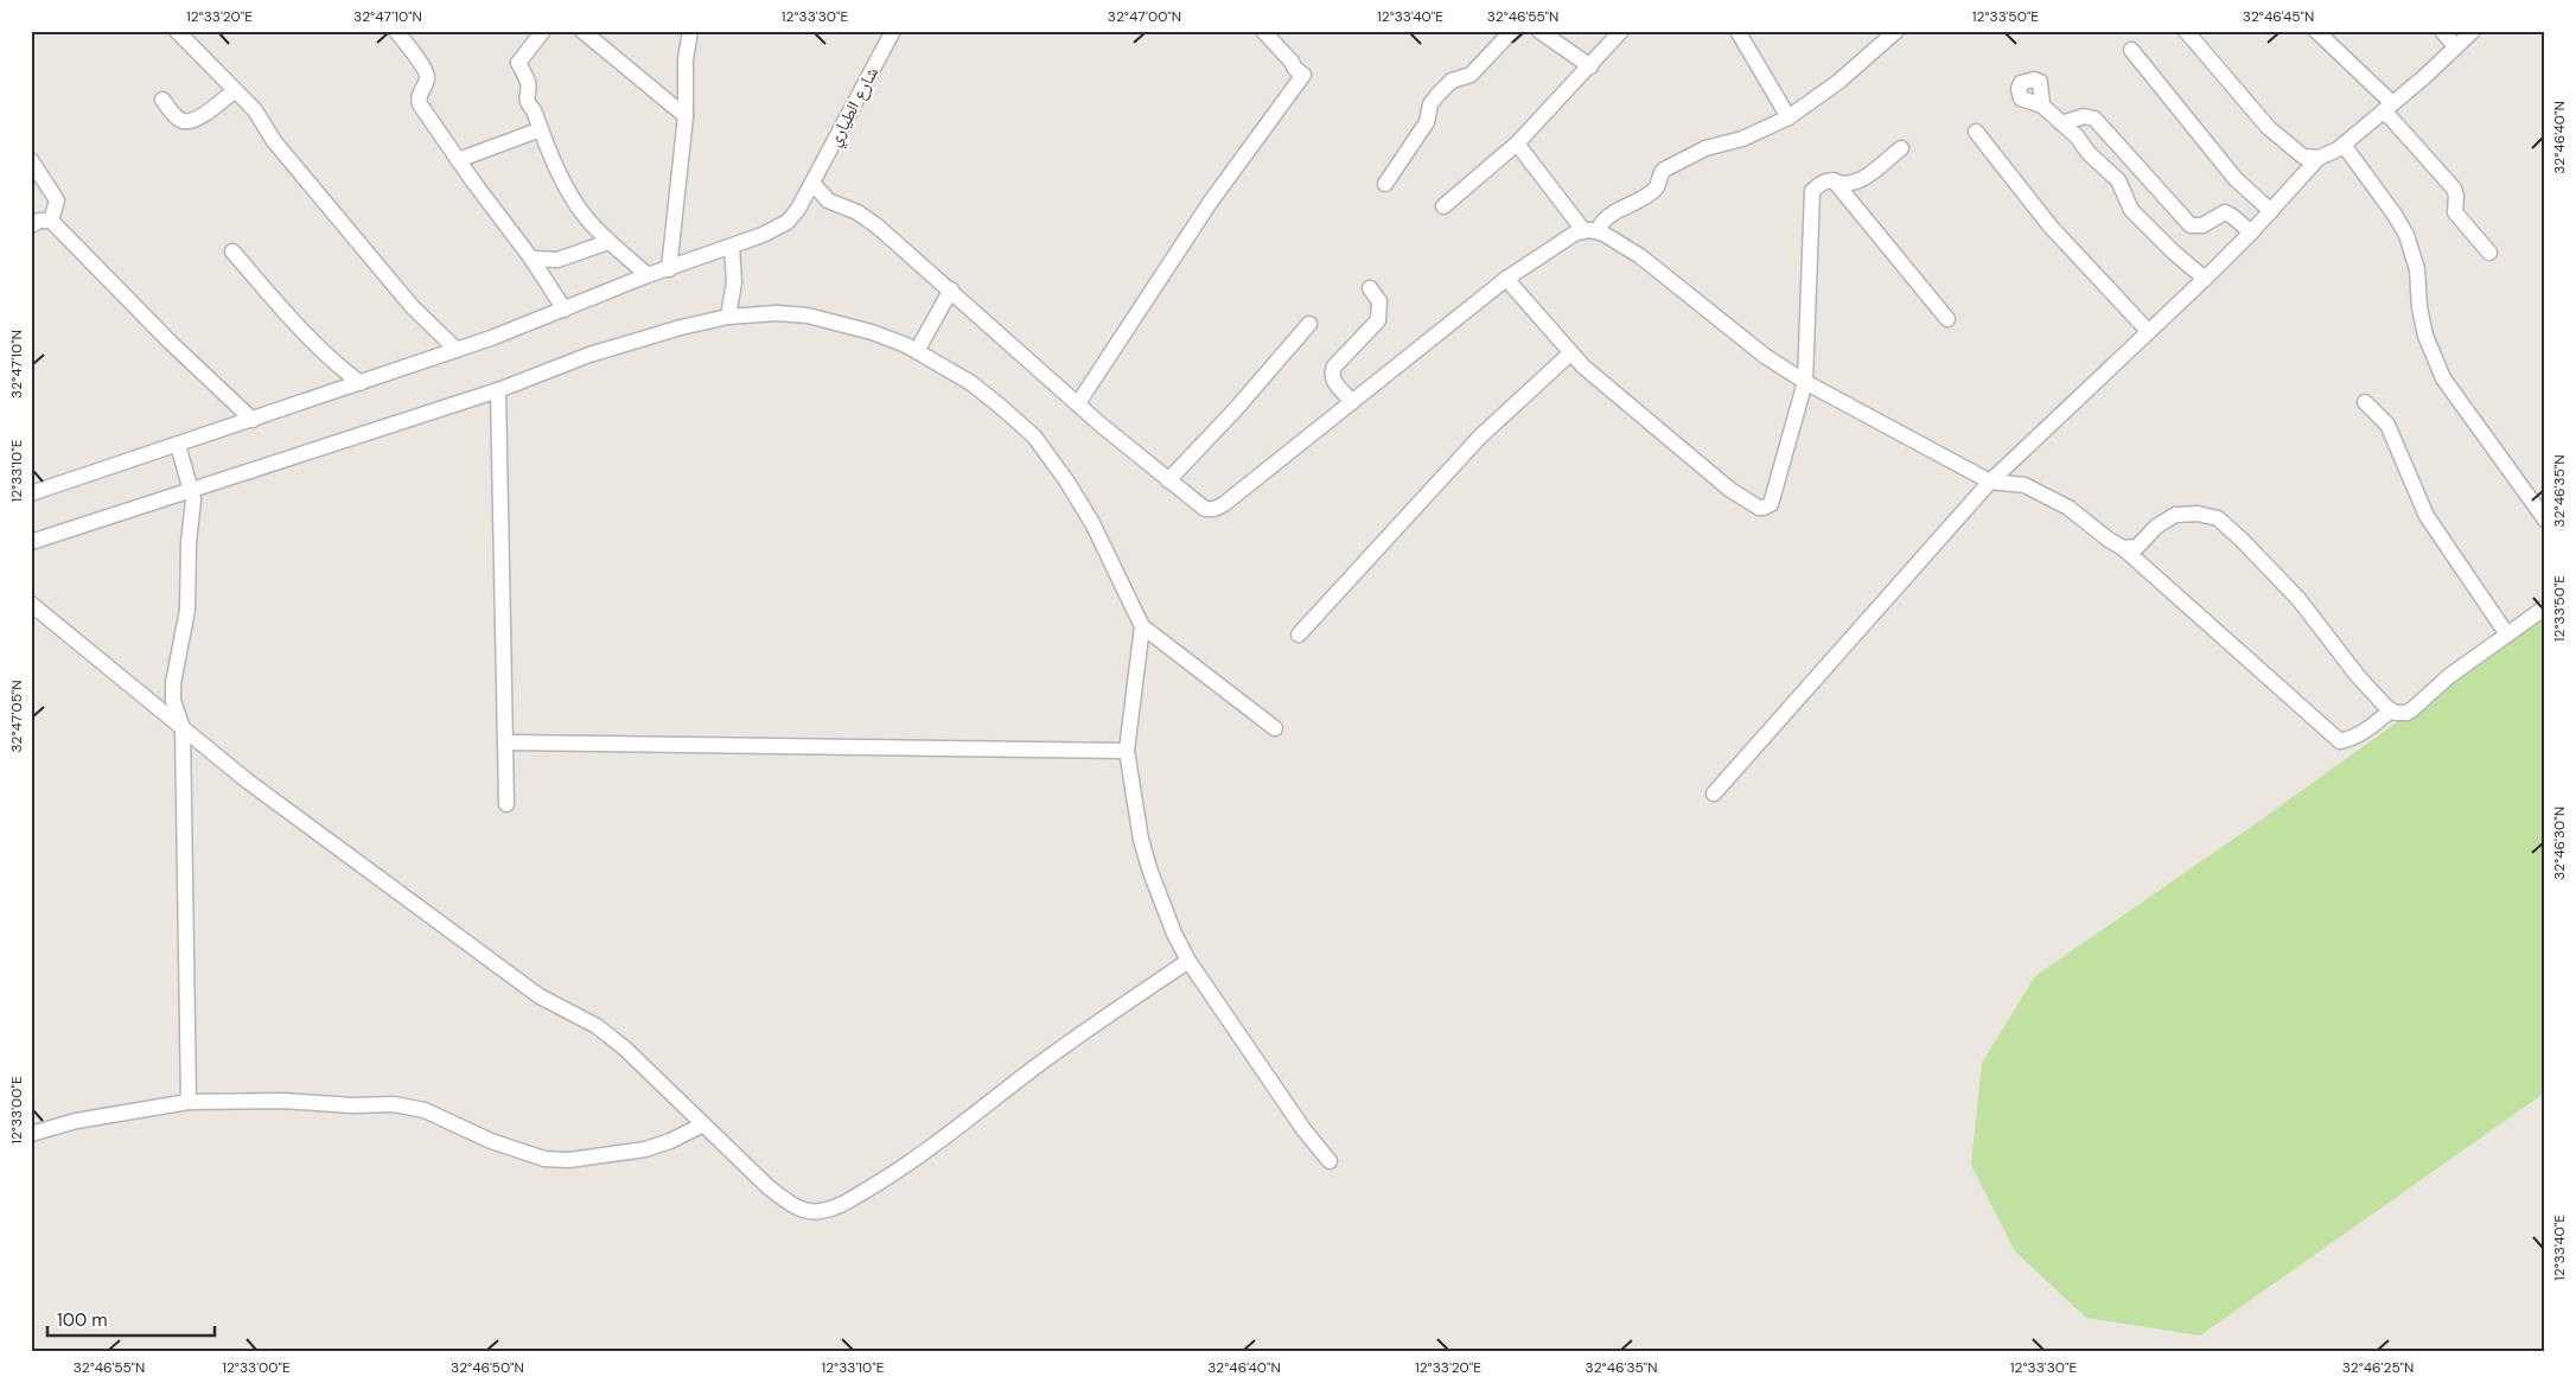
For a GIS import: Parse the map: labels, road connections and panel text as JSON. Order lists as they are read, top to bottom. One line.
{"streets":{"street":["شارع الطياري"]},"scale_bar":"100 m","coordinates":["12°33'20\"E","32°47'10\"N","12°33'30\"E","32°47'00\"N","12°33'40\"E","32°46'55\"N","12°33'50\"E","32°46'45\"N","32°46'40\"N","12°33'10\"E","32°46'35\"N","32°47'05\"N","32°46'30\"N","12°33'00\"E","32°46'50\"N","32°46'25\"N"]}
